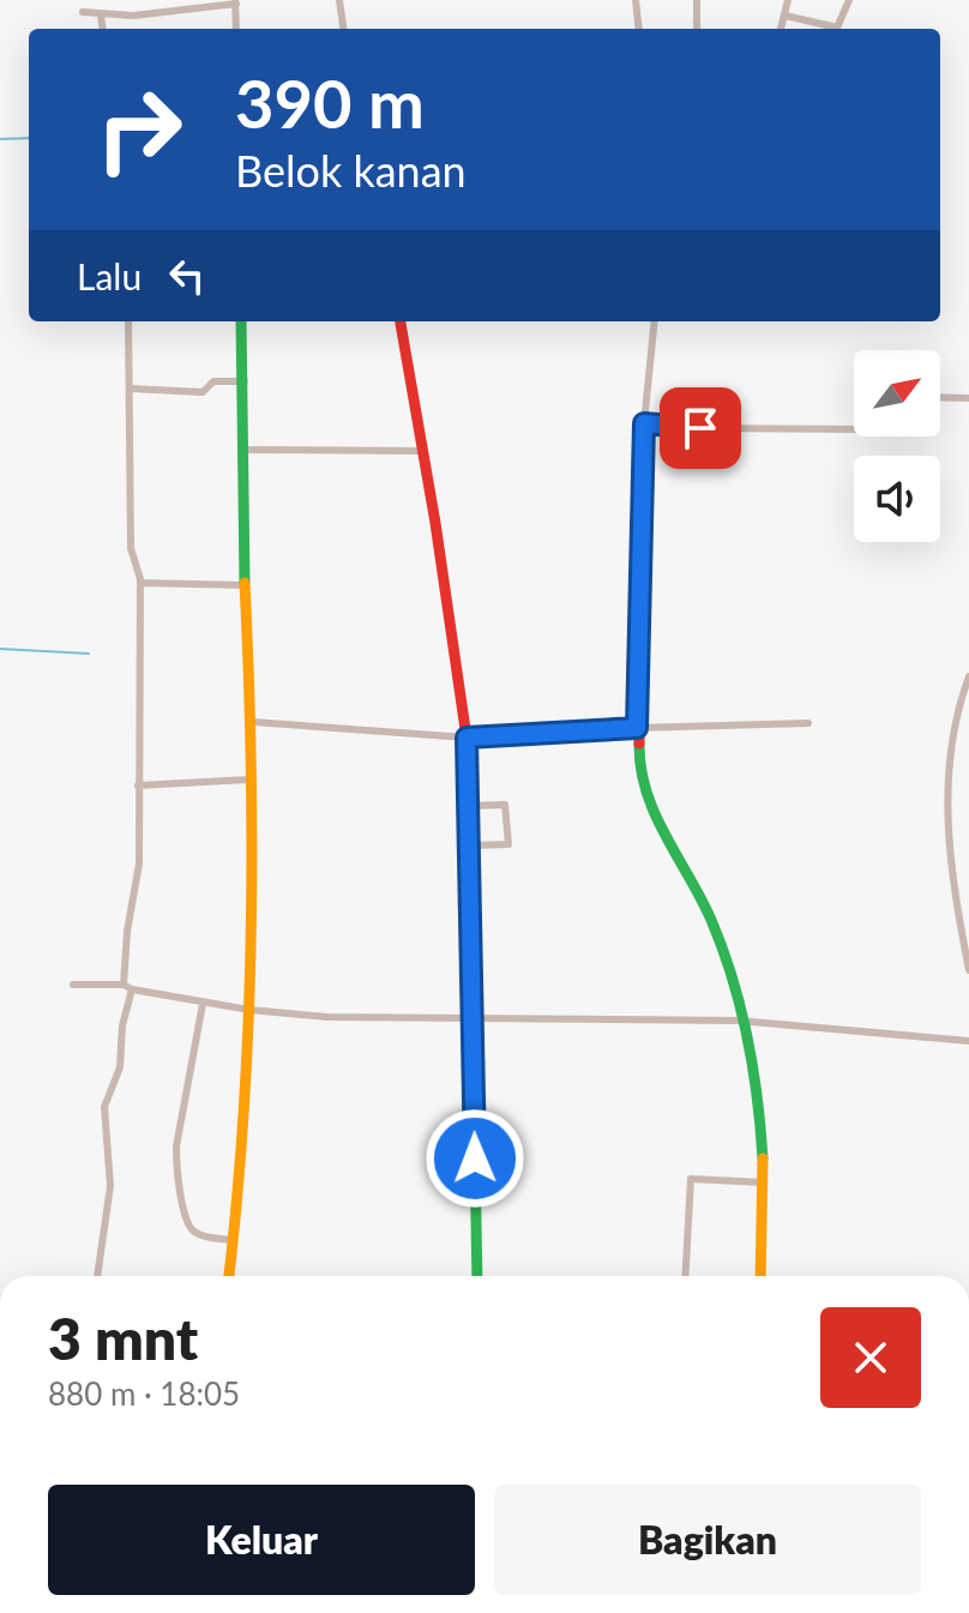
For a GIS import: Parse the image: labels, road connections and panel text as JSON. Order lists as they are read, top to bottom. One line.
{"north":"top right","page":{"turn":["390 m","Belok kanan"],"then":"Lalu","heading":["3 mnt","880 m · 18:05"],"buttons":["Keluar","Bagikan"]}}
